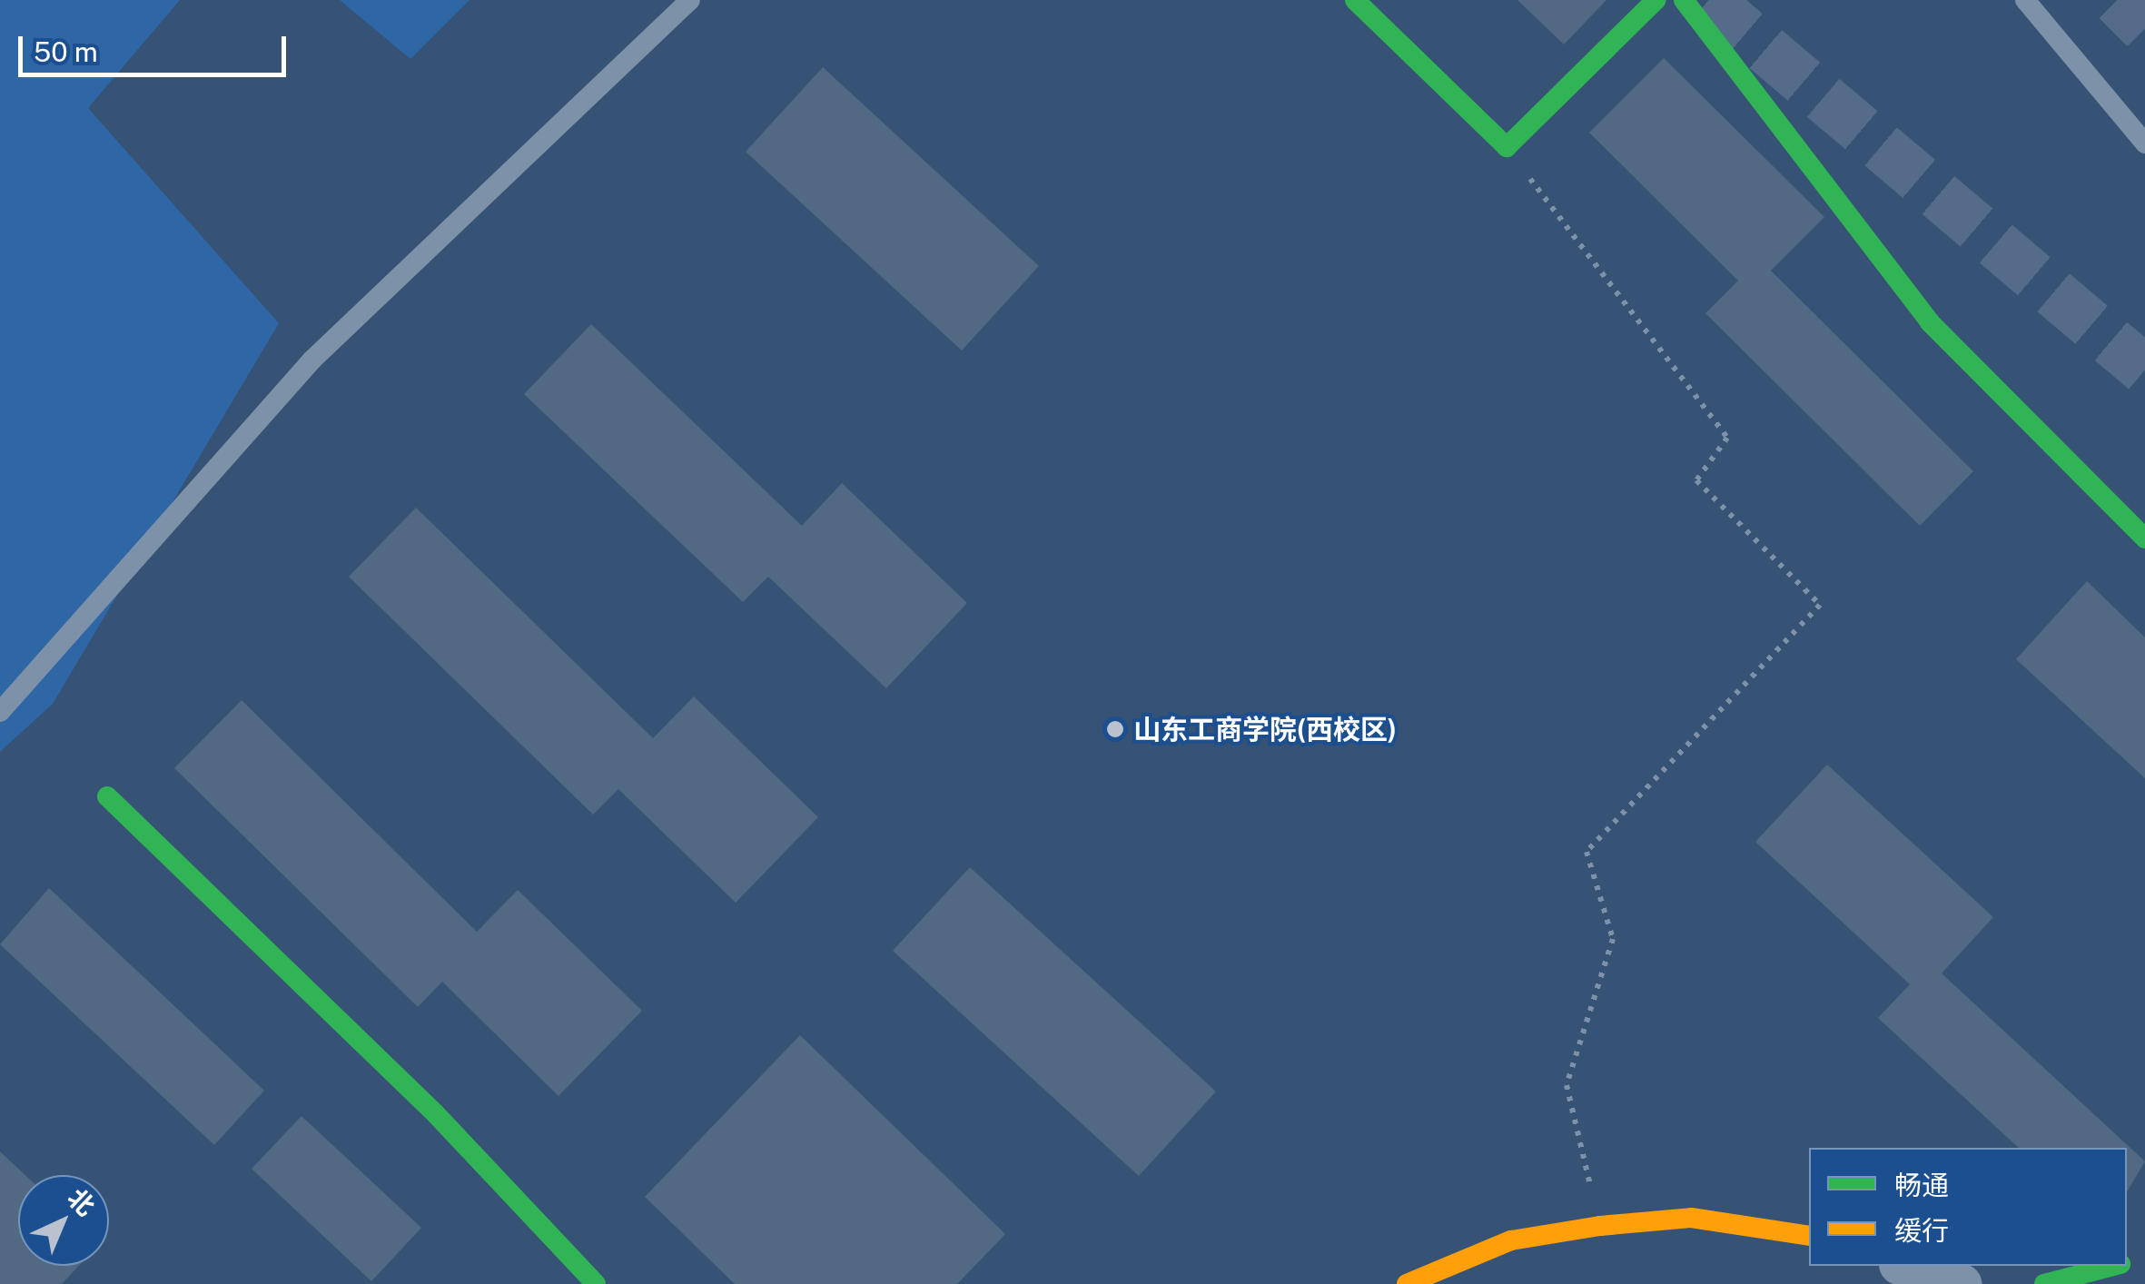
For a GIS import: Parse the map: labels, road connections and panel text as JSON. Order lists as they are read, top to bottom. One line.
{"places":["山东工商学院(西校区)"],"legend":["畅通","缓行"],"scale_bar":"50 m","north":"top right"}
